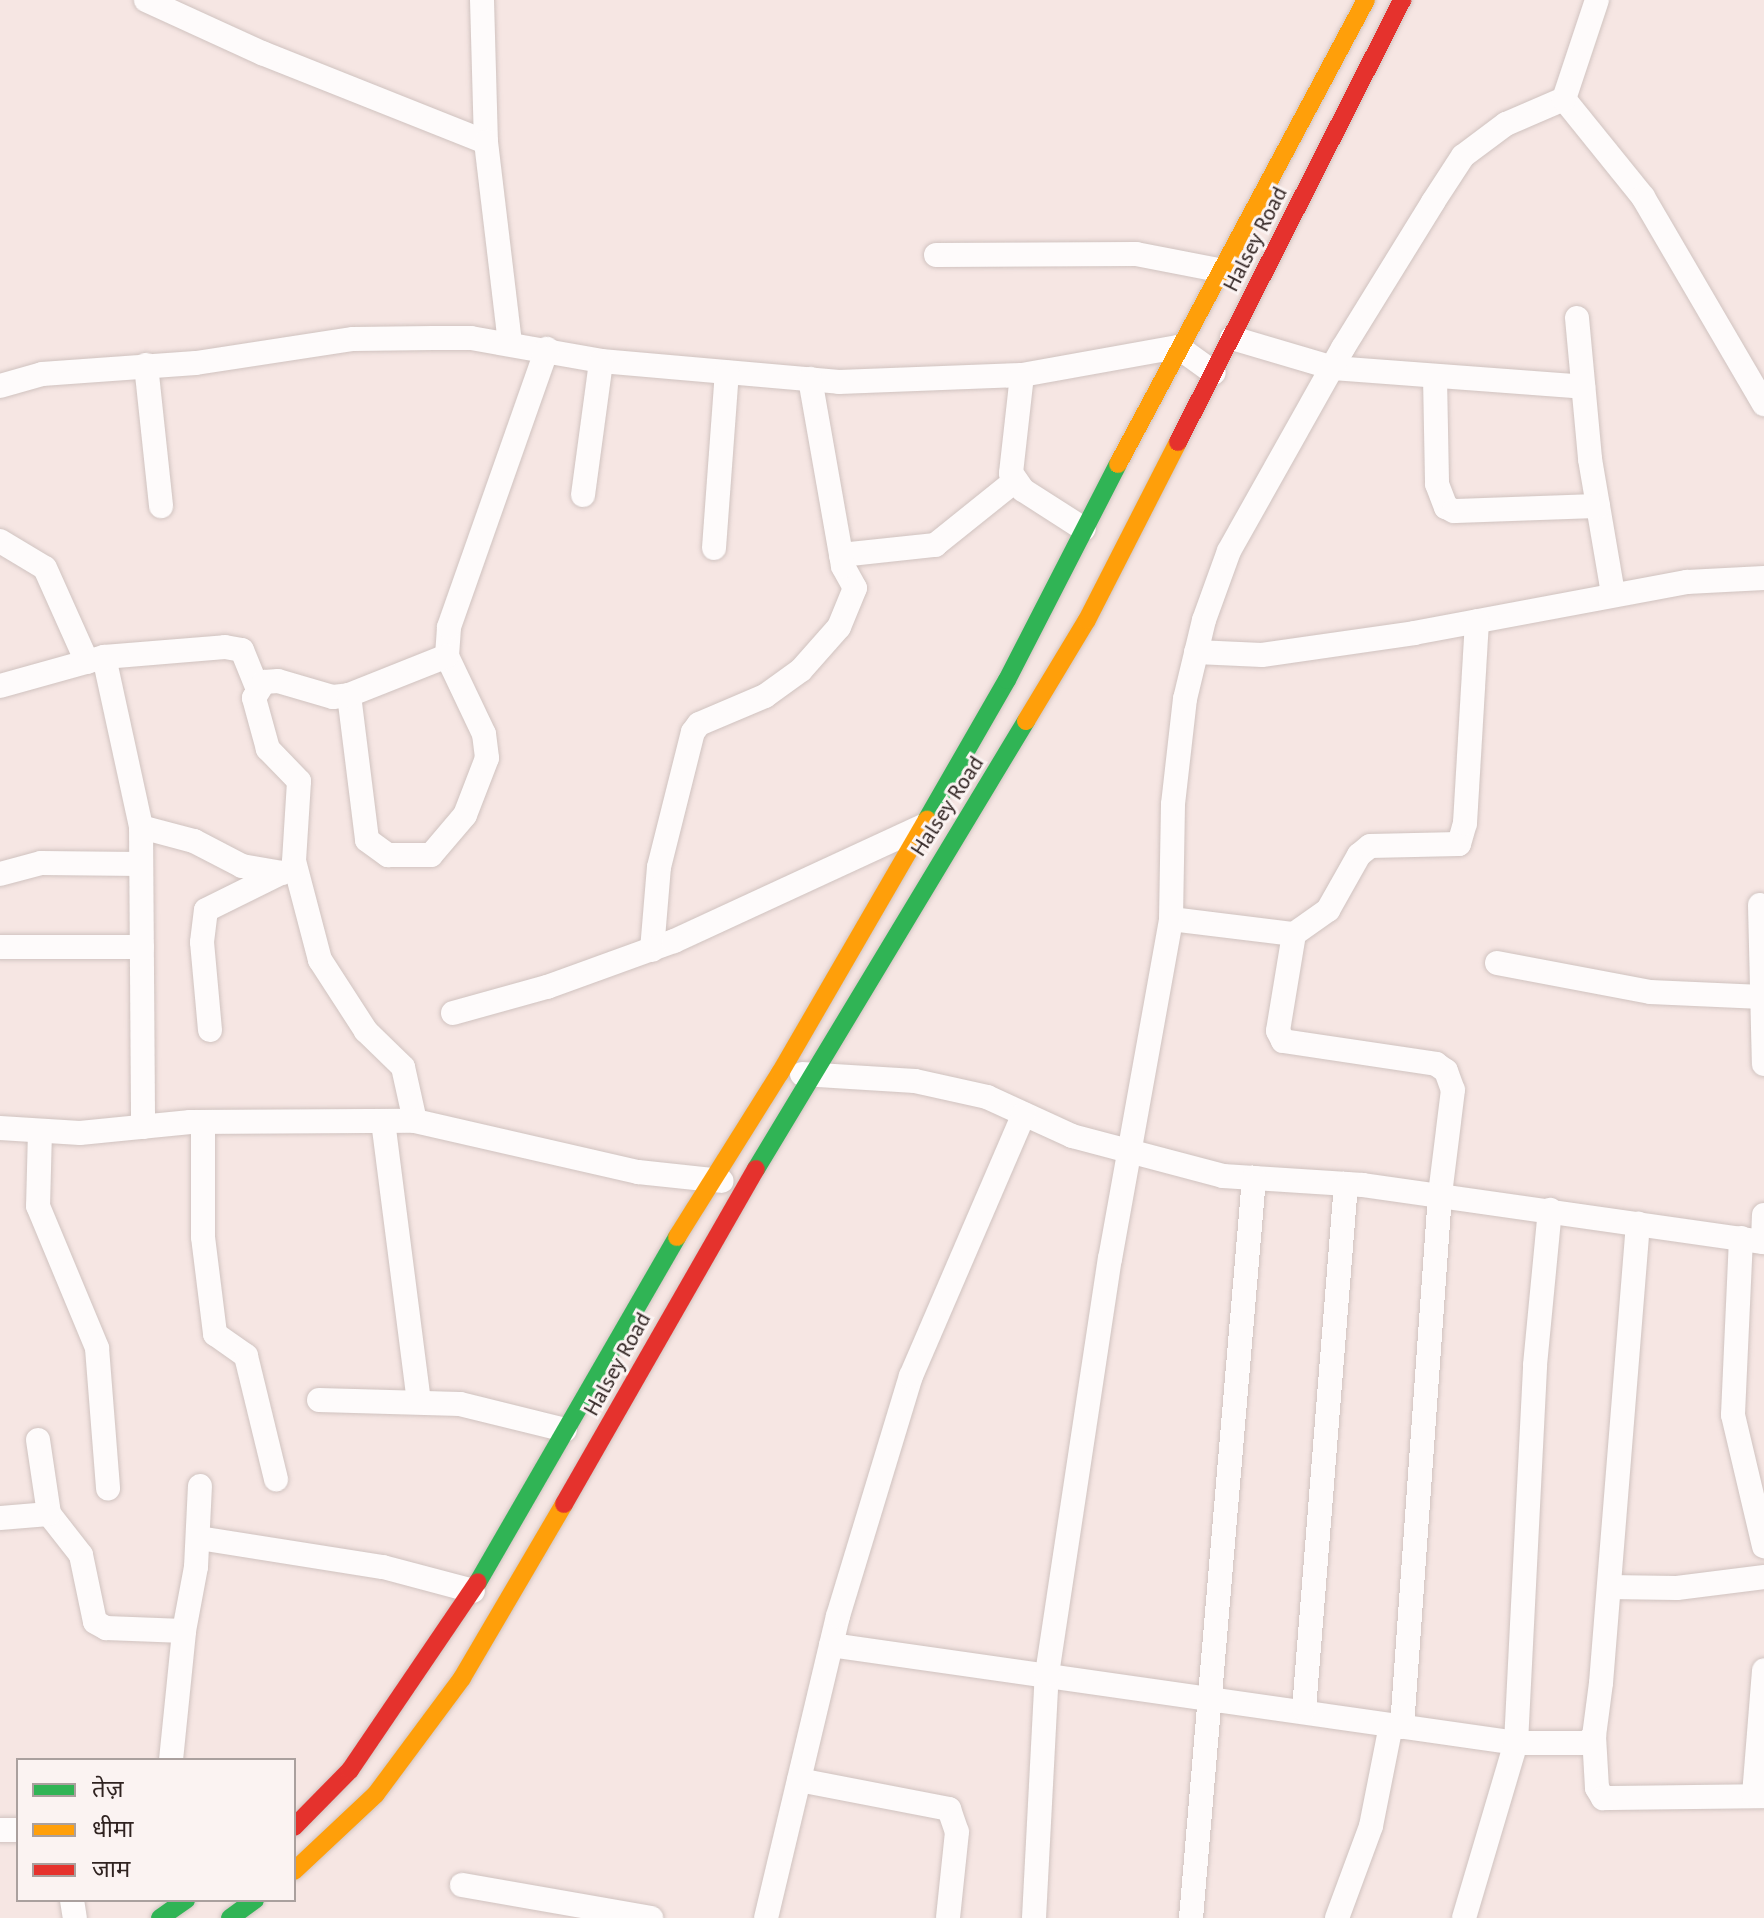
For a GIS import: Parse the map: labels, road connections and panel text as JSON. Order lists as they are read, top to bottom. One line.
{"streets":{"street":["Halsey Road"]},"legend":["तेज़","धीमा","जाम"]}
